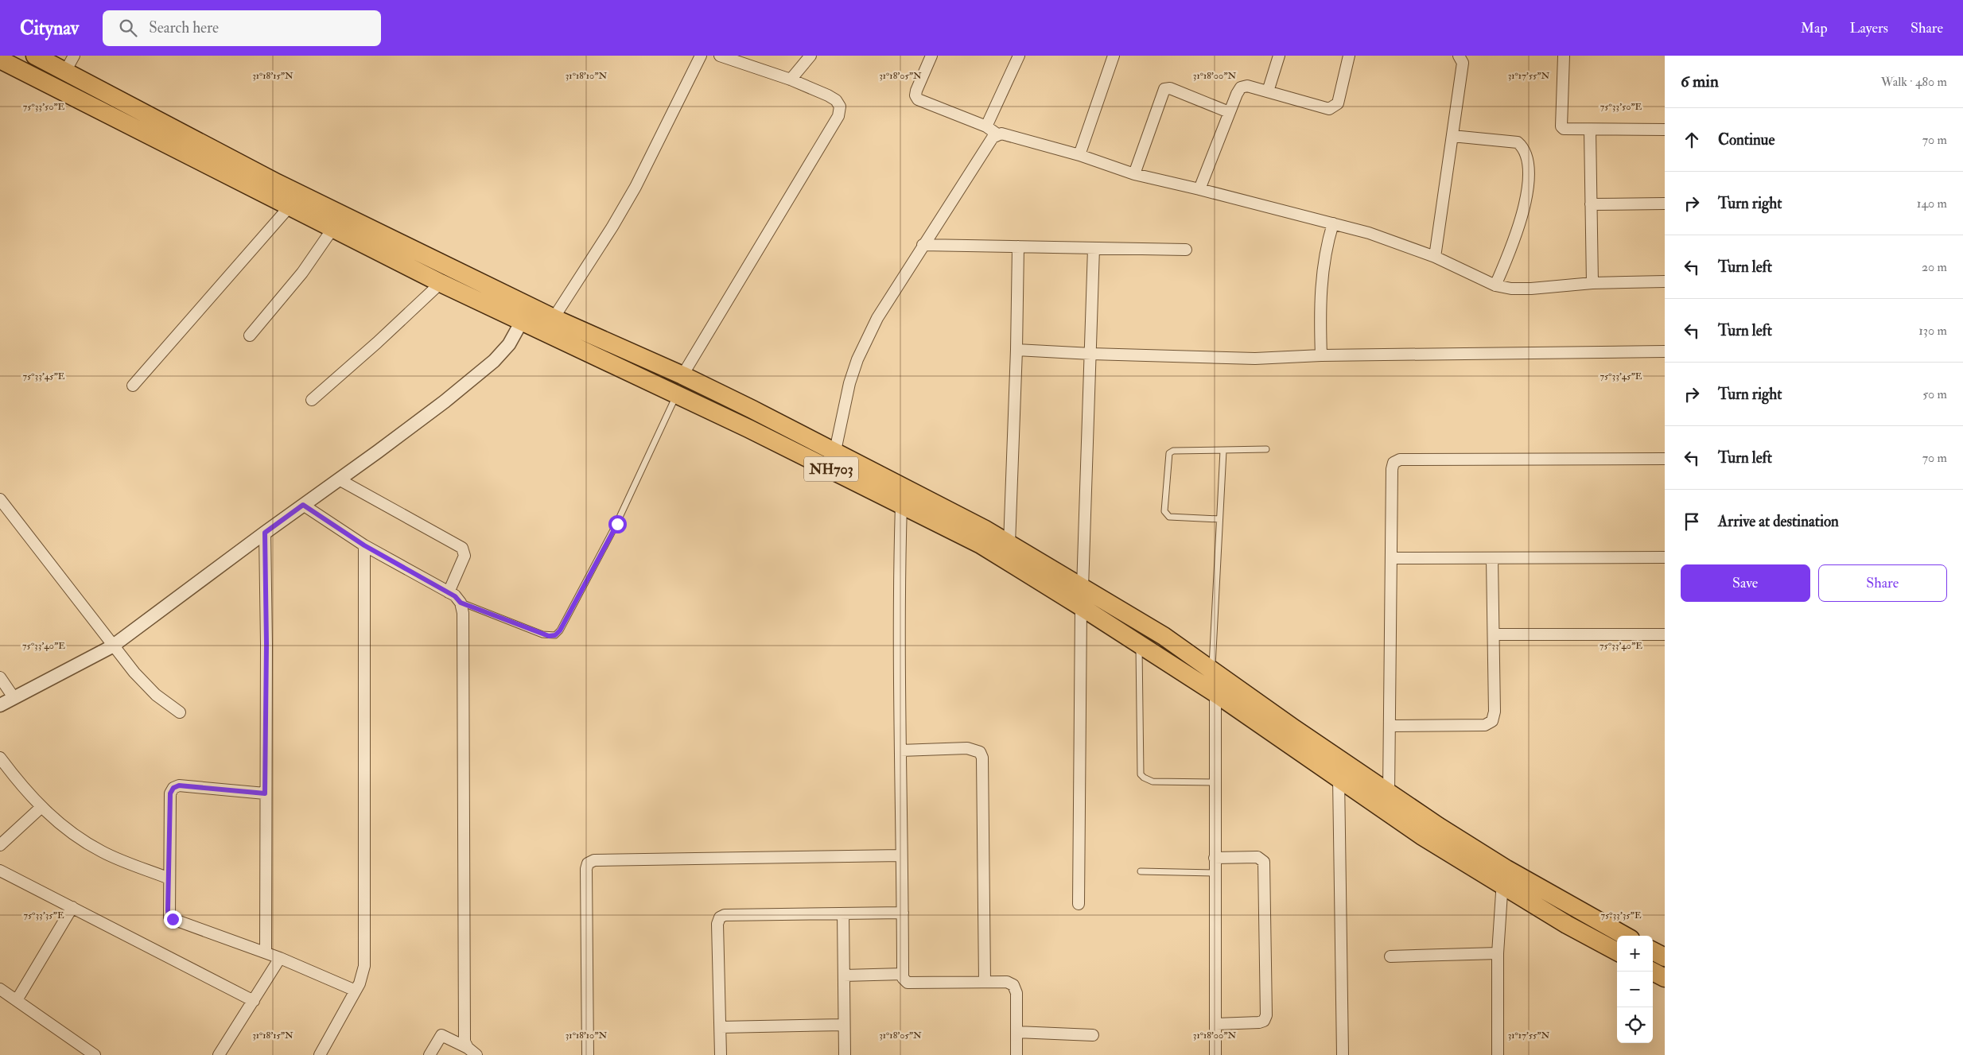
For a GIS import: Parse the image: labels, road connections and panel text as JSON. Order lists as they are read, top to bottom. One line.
{"streets":{"highway":["NH703"]},"page":{"header":"Citynav","search":"Search here","nav":["Map","Layers","Share"],"heading":["6 min","Walk · 480 m"],"list":[["Continue","70 m"],["Turn right","140 m"],["Turn left","20 m"],["Turn left","130 m"],["Turn right","50 m"],["Turn left","70 m"],"Arrive at destination"],"buttons":["Save","Share"],"map_buttons":["+","−"]},"coordinates":["31°18'15\"N","31°18'10\"N","31°18'05\"N","31°18'00\"N","31°17'55\"N","75°33'50\"E","75°33'45\"E","75°33'40\"E","75°33'35\"E"]}
